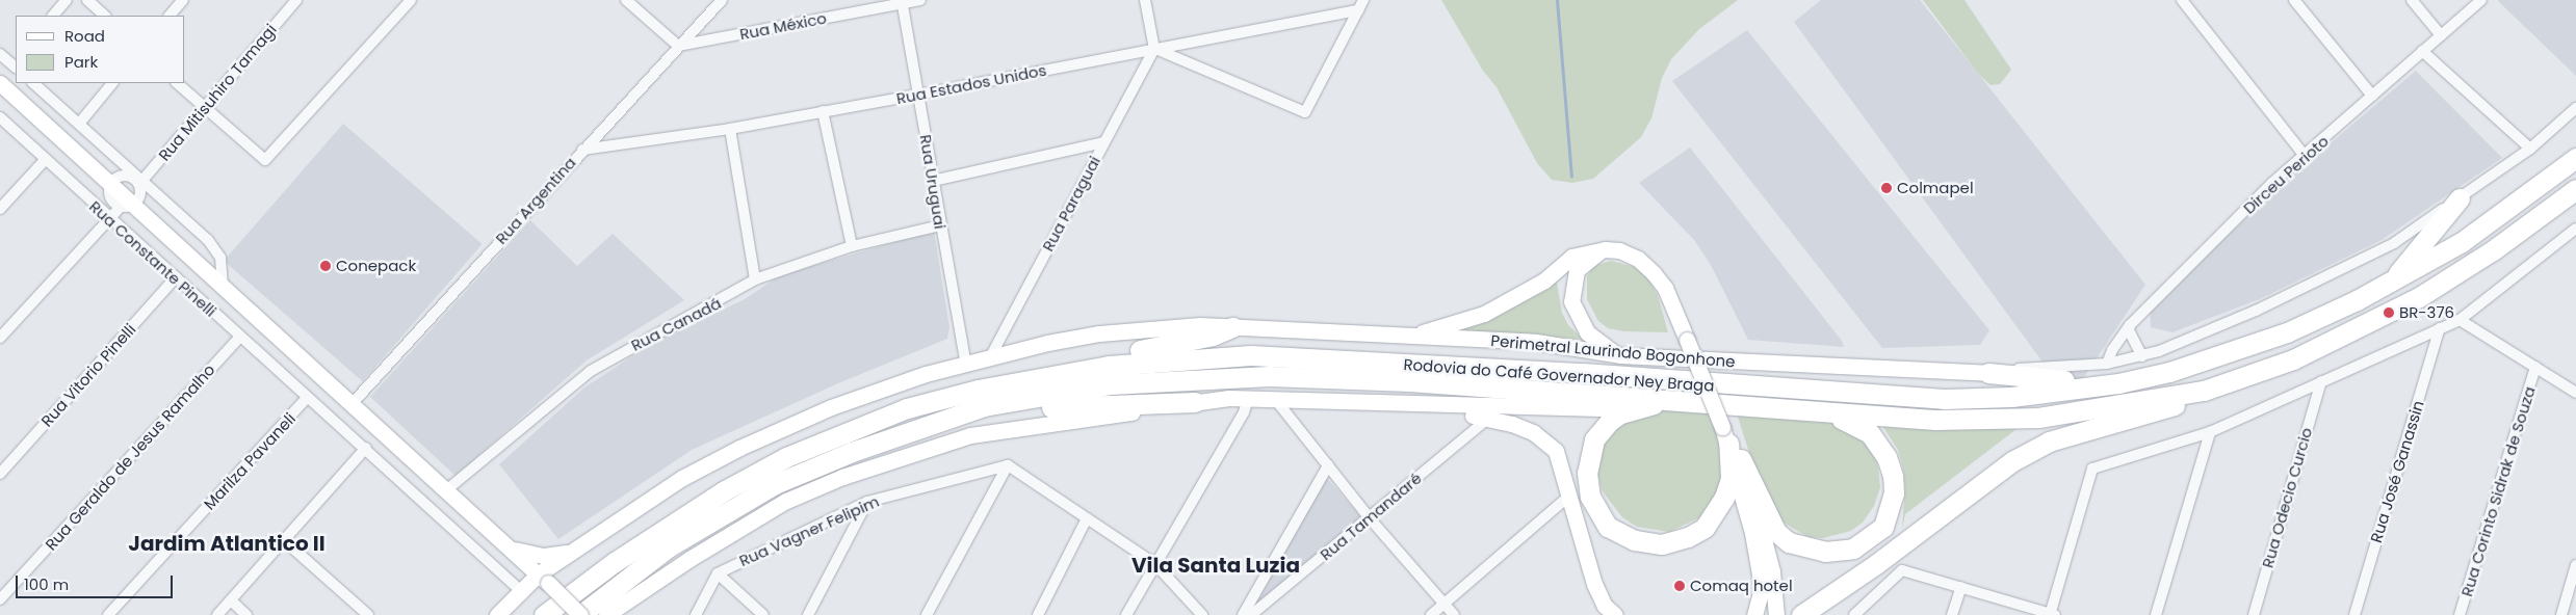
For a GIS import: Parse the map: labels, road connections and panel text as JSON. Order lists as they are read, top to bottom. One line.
{"streets":{"highway":["Rodovia do Café Governador Ney Braga"],"main road":["Perimetral Laurindo Bogonhone"],"street":["Rua México","Rua Estados Unidos","Rua Mitisuhiro Tamagi","Dirceu Perioto","Rua Uruguai","Rua Argentina","Rua Paraguai","Rua Constante Pinelli","Rua Canadá","Rua Vitorio Pinelli","Rua Geraldo de Jesus Ramalho","Marilza Pavaneli","Rua José Ganassin","Rua Corinto Sidrak de Souza","Rua Odecio Curcio","Rua Tamandaré","Rua Vagner Felipim"]},"crossings":[["Rua México","Rua Uruguai"],["Rua México","Rua Argentina"],["Rua Estados Unidos","Rua Uruguai"],["Rua Estados Unidos","Rua Argentina"],["Rua Estados Unidos","Rua Paraguai"],["Dirceu Perioto","Perimetral Laurindo Bogonhone"],["Rua Uruguai","Rua Canadá"],["Rua Uruguai","Perimetral Laurindo Bogonhone"],["Rua Paraguai","Perimetral Laurindo Bogonhone"],["Rua Constante Pinelli","Perimetral Laurindo Bogonhone"],["Rua Constante Pinelli","Rua Vitorio Pinelli"],["Rua Constante Pinelli","Rua Geraldo de Jesus Ramalho"],["Rua Constante Pinelli","Marilza Pavaneli"]],"districts":["Jardim Atlantico II","Vila Santa Luzia"],"places":["Colmapel","Conepack","BR-376","Comaq hotel"],"legend":["Road","Park"],"scale_bar":"100 m"}
